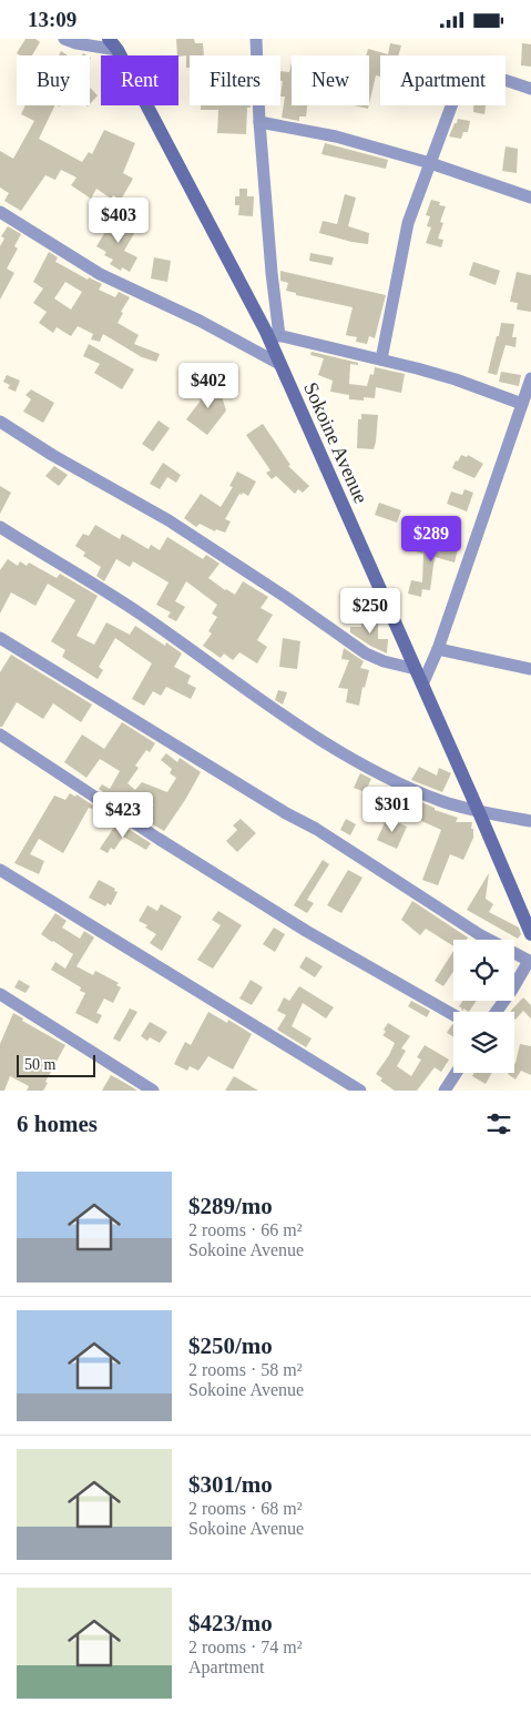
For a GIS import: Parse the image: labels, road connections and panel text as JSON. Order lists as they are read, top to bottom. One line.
{"streets":{"street":["Sokoine Avenue"]},"scale_bar":"50 m","page":{"status":"13:09","chip":["Buy","Rent","Filters","New","Apartment"],"price":["$403","$402","$289","$250","$301","$423"],"scale":"50 m","heading":"6 homes","list":[{"name":"$289/mo","note":"2 rooms · 66 m² · Sokoine Avenue"},{"name":"$250/mo","note":"2 rooms · 58 m² · Sokoine Avenue"},{"name":"$301/mo","note":"2 rooms · 68 m² · Sokoine Avenue"},{"name":"$423/mo","note":"2 rooms · 74 m² · Apartment"}]}}
